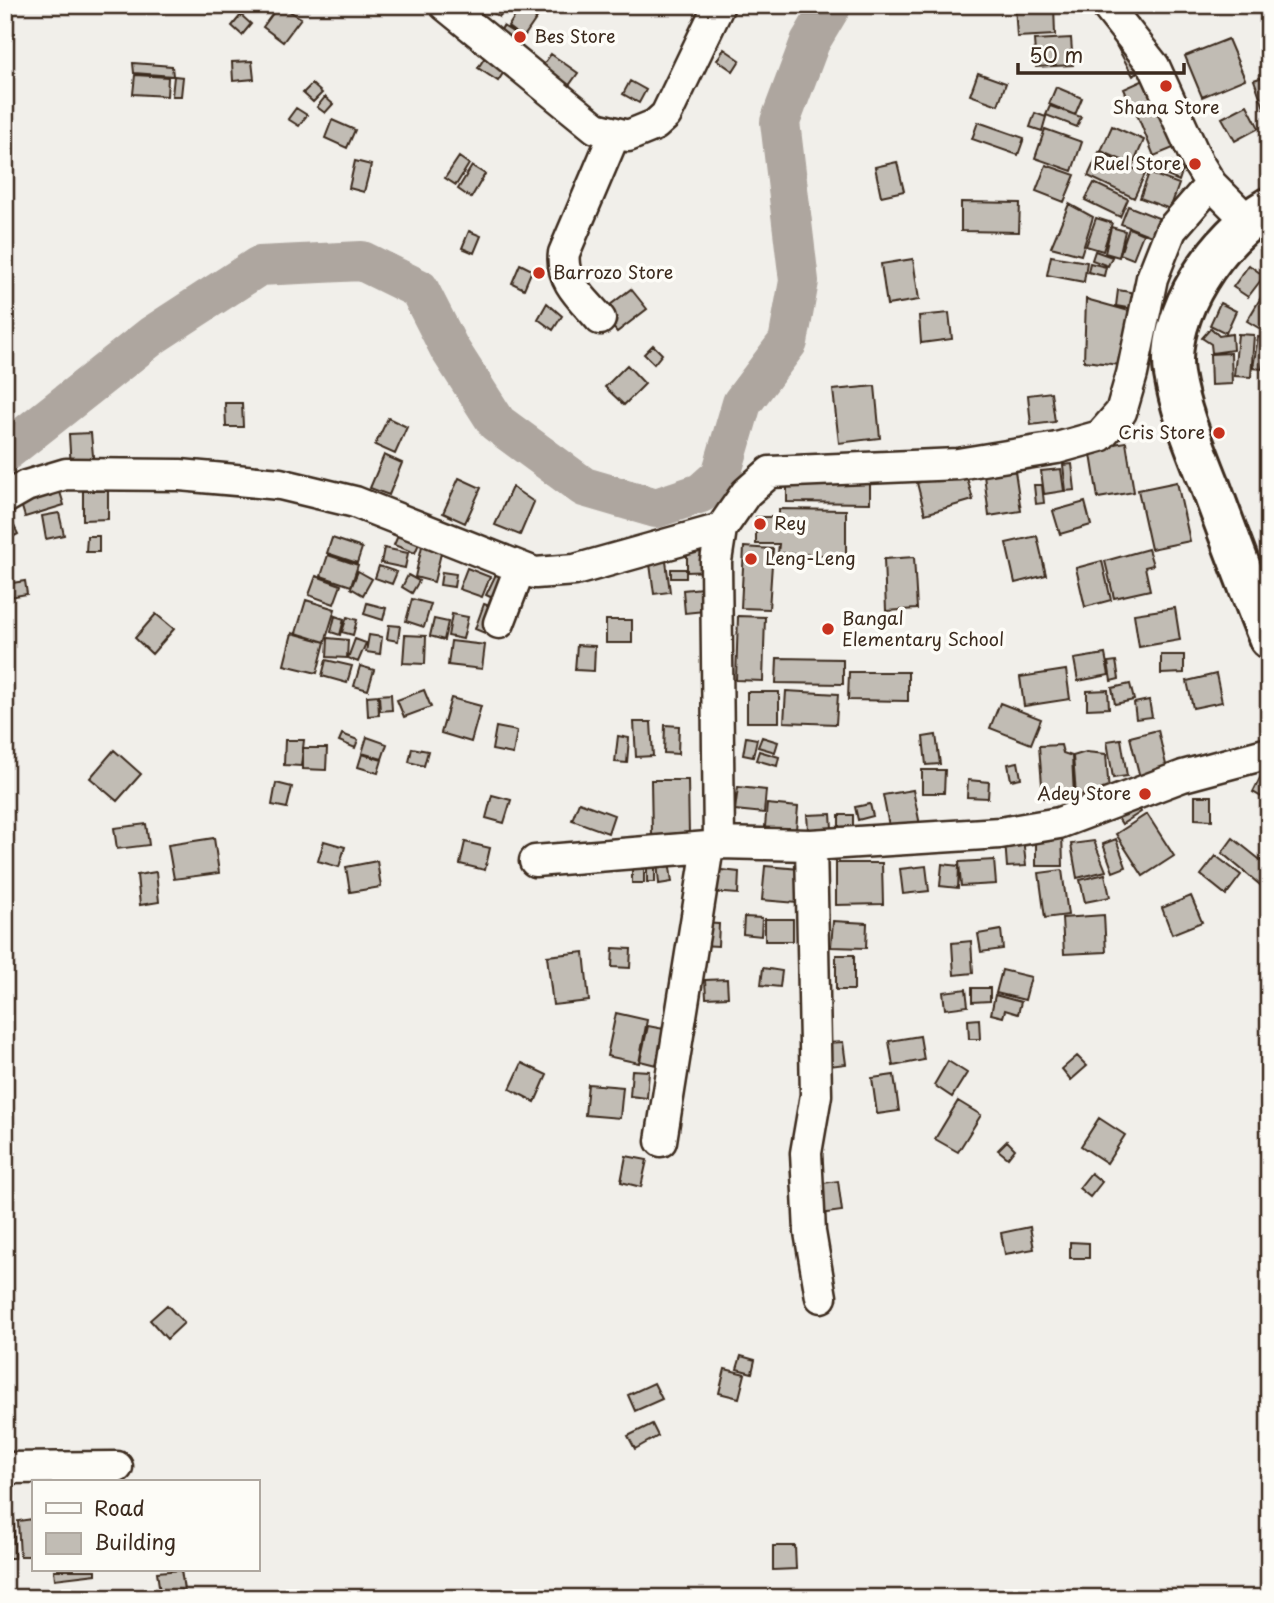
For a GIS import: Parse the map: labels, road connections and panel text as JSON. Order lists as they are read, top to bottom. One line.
{"places":["Bes Store","Shana Store","Ruel Store","Barrozo Store","Cris Store","Rey","Leng-Leng","Bangal Elementary School","Adey Store"],"legend":["Road","Building"],"scale_bar":"50 m"}
